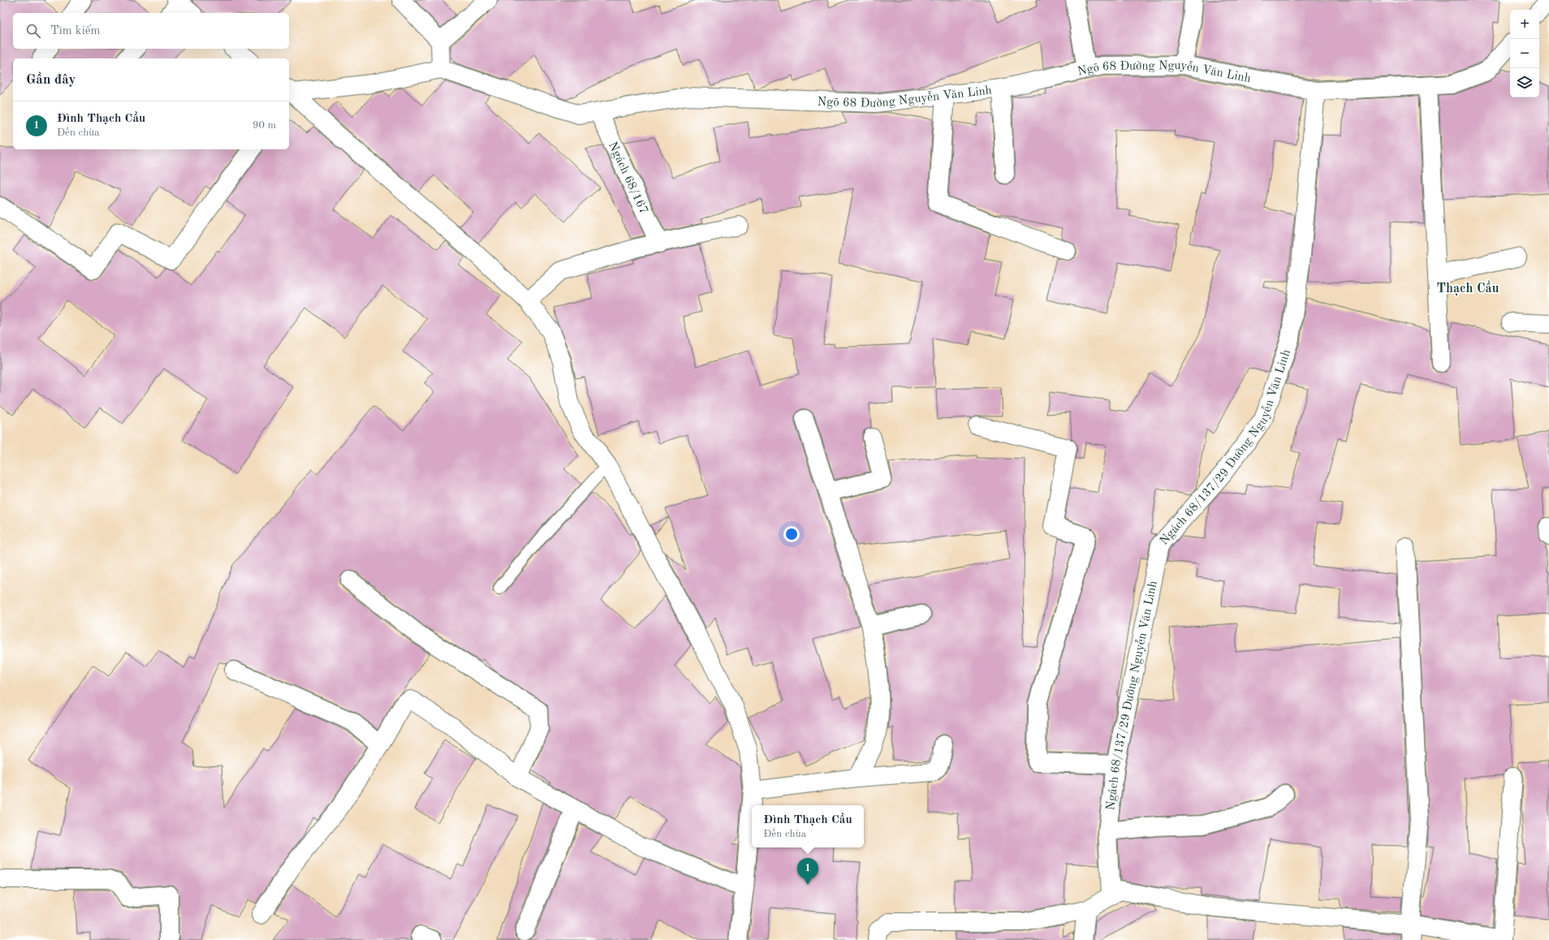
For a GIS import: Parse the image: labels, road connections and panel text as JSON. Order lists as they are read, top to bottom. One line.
{"streets":{"street":["Ngõ 68 Đường Nguyễn Văn Linh","Ngách 68/167","Ngách 68/137/29 Đường Nguyễn Văn Linh"]},"crossings":[["Ngõ 68 Đường Nguyễn Văn Linh","Ngách 68/167"],["Ngõ 68 Đường Nguyễn Văn Linh","Ngách 68/137/29 Đường Nguyễn Văn Linh"]],"districts":["Thạch Cầu"],"page":{"map_buttons":["+","−"],"search":"Tìm kiếm","heading":"Gần đây","list":[{"mark":"1","name":"Đình Thạch Cầu","note":"Đền chùa","value":"90 m"}],"popup":["Đình Thạch Cầu","Đền chùa"],"pins":"1"}}
